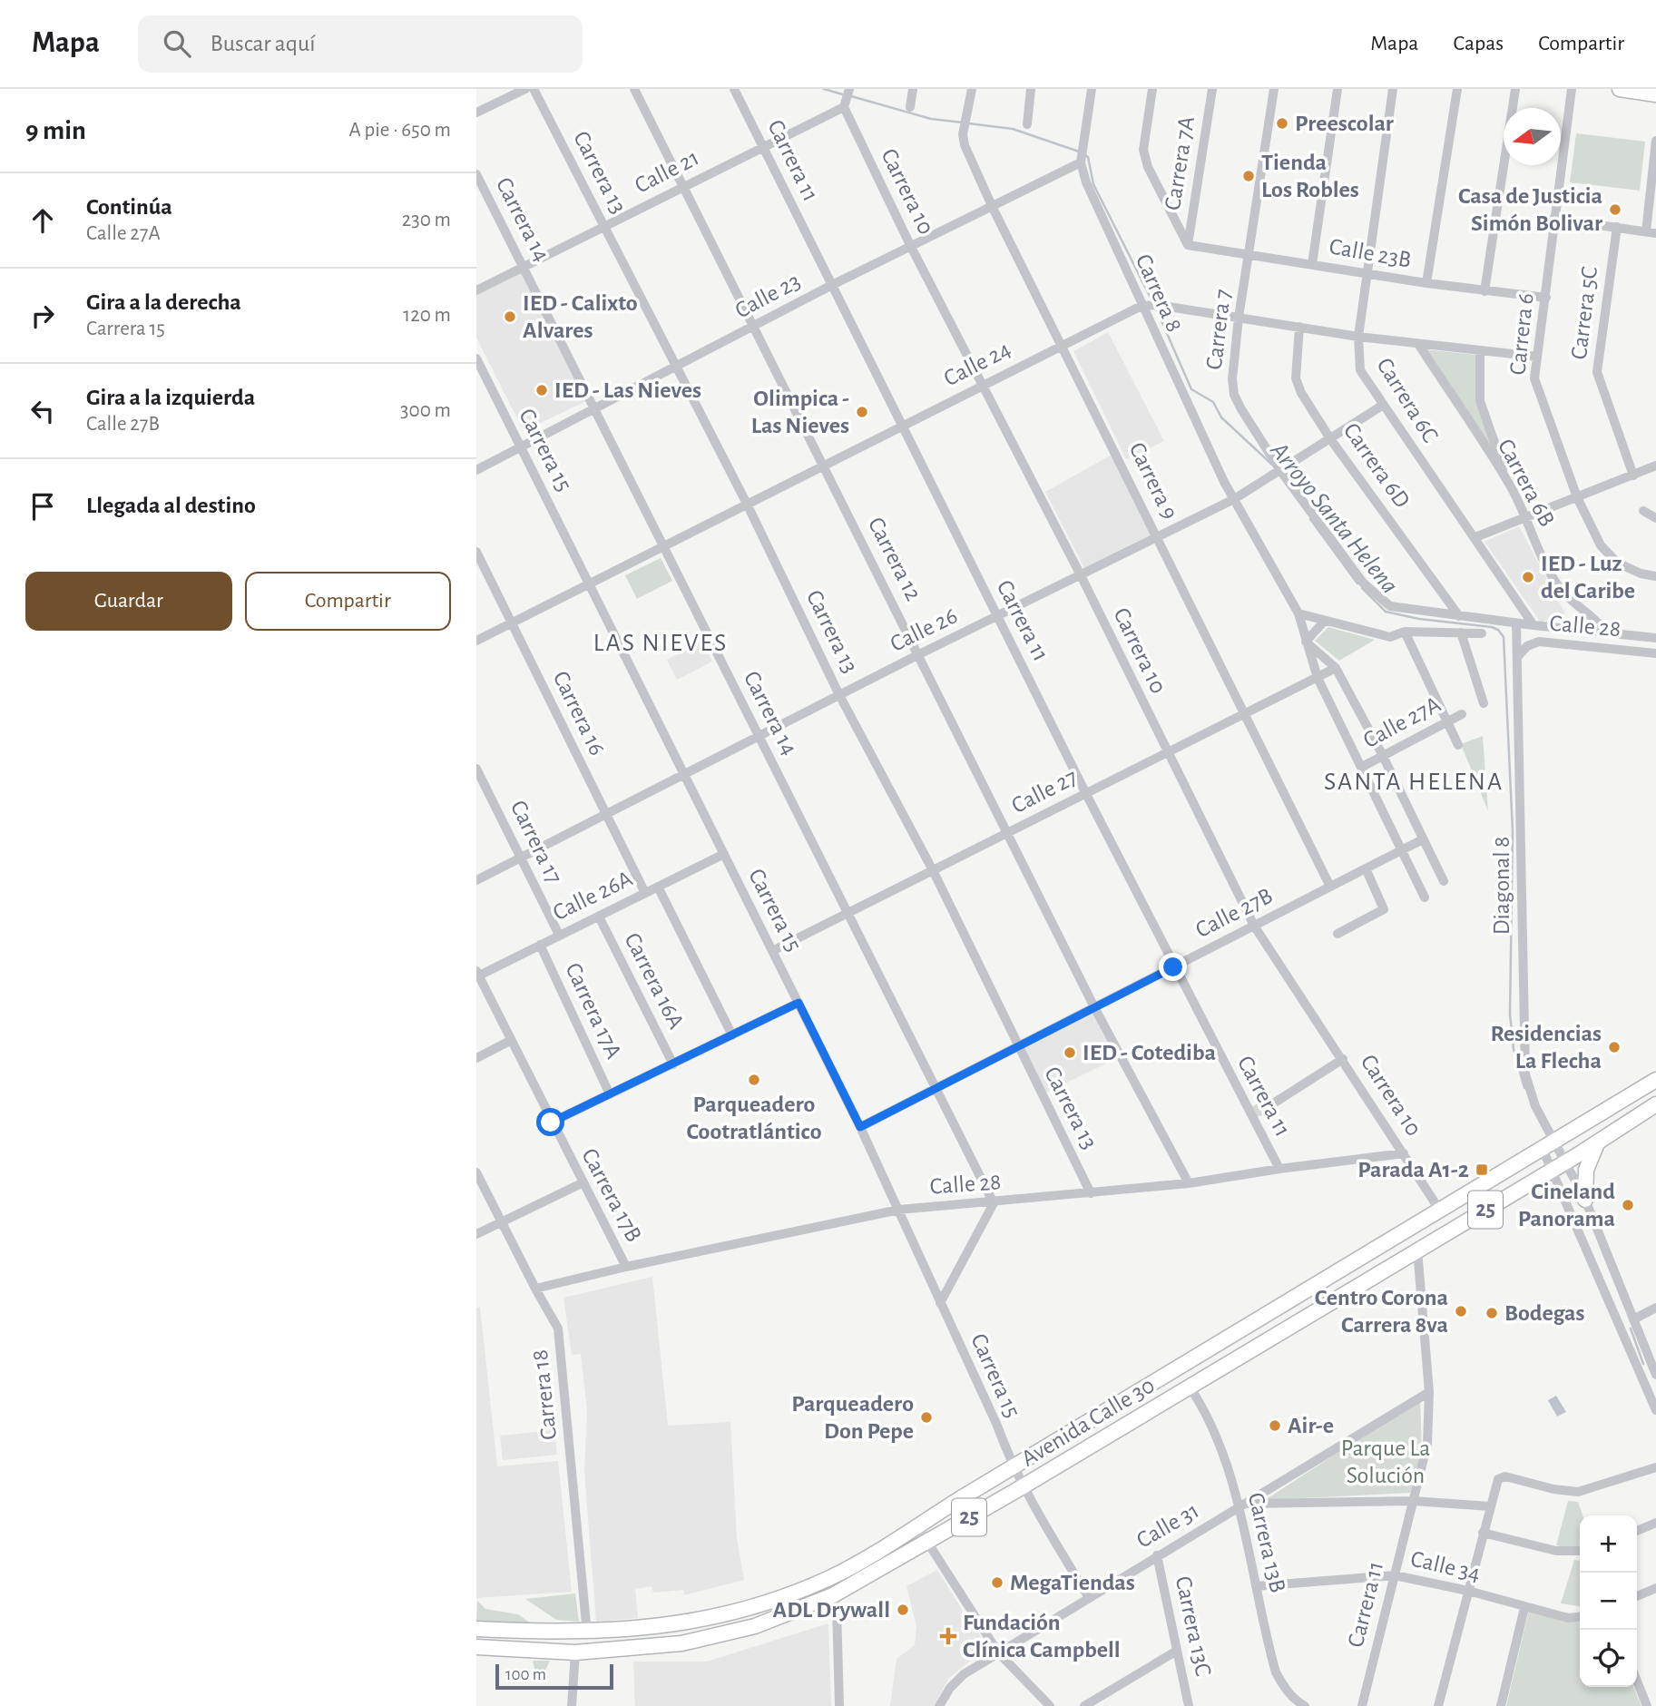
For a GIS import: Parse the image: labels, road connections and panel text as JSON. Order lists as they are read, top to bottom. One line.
{"streets":{"highway":["25","Avenida Calle 30"],"street":["Carrera 11","Carrera 7A","Calle 21","Carrera 13","Carrera 10","Carrera 14","Calle 23B","Carrera 8","Calle 23","Carrera 5C","Carrera 7","Carrera 6","Calle 24","Carrera 6C","Carrera 15","Carrera 6D","Carrera 9","Carrera 6B","Carrera 12","Calle 28","Calle 26","Carrera 16","Calle 27A","Calle 27","Carrera 17","Diagonal 8","Calle 26A","Calle 27B","Carrera 16A","Carrera 17A","Carrera 17B","Carrera 18","Calle 31","Carrera 13B","Calle 34","Carrera 13C"]},"crossings":[["Carrera 11","Calle 21"],["Carrera 11","Calle 23"],["Carrera 11","Calle 24"],["Carrera 11","Calle 28"],["Carrera 11","Calle 26"],["Carrera 11","Calle 27"],["Carrera 11","Calle 27B"],["Carrera 11","Avenida Calle 30"],["Carrera 11","Calle 31"],["Carrera 11","Calle 34"],["Carrera 7A","Calle 23B"],["Calle 21","Carrera 13"],["Calle 21","Carrera 10"],["Calle 21","Carrera 14"],["Calle 21","Carrera 12"],["Carrera 13","Calle 23"],["Carrera 13","Calle 24"],["Carrera 13","Calle 28"],["Carrera 13","Calle 26"],["Carrera 13","Calle 27"],["Carrera 13","Calle 27B"],["Carrera 10","Calle 23"],["Carrera 10","Calle 24"],["Carrera 10","Calle 28"],["Carrera 10","Calle 26"],["Carrera 10","Calle 27"],["Carrera 10","Calle 27B"],["Carrera 10","Avenida Calle 30"],["Carrera 14","Calle 23"],["Carrera 14","Calle 24"],["Carrera 14","Calle 28"],["Carrera 14","Calle 26"],["Carrera 14","Calle 27"],["Carrera 14","Calle 27B"],["Calle 23B","Carrera 7"],["Calle 23B","Carrera 6"],["Calle 23B","Carrera 6C"],["Carrera 8","Calle 23"],["Carrera 8","Calle 24"],["Carrera 8","Calle 26"],["Carrera 8","Calle 27A"],["Carrera 8","Calle 27"],["Carrera 8","Calle 27B"],["Calle 23","Carrera 15"],["Calle 23","Carrera 9"],["Calle 23","Carrera 12"],["Carrera 7","Calle 24"],["Carrera 7","Carrera 6D"],["Carrera 7","Calle 26"],["Carrera 6","Calle 24"],["Calle 24","Carrera 6C"],["Calle 24","Carrera 15"],["Calle 24","Carrera 6D"],["Calle 24","Carrera 9"],["Calle 24","Carrera 6B"],["Calle 24","Carrera 12"],["Calle 24","Carrera 16"],["Carrera 6C","Calle 26"],["Carrera 15","Calle 28"],["Carrera 15","Calle 26"],["Carrera 15","Calle 27"],["Carrera 15","Calle 26A"],["Carrera 15","Calle 27B"],["Carrera 15","Avenida Calle 30"],["Carrera 6D","Calle 26"],["Carrera 9","Calle 26"],["Carrera 9","Calle 27"],["Carrera 9","Calle 27B"],["Carrera 12","Calle 28"],["Carrera 12","Calle 26"],["Carrera 12","Calle 27"],["Carrera 12","Calle 27B"],["Calle 28","Diagonal 8"],["Calle 28","Carrera 17B"],["Calle 28","Carrera 18"],["Calle 26","Carrera 16"],["Calle 26","Carrera 17"],["Carrera 16","Calle 26A"],["Carrera 17","Calle 26A"],["Diagonal 8","Avenida Calle 30"],["Calle 26A","Carrera 16A"],["Calle 26A","Carrera 17A"],["Calle 26A","Carrera 17B"],["Carrera 18","Avenida Calle 30"],["Avenida Calle 30","Carrera 13B"],["Calle 31","Carrera 13B"],["Calle 31","Carrera 13C"],["Carrera 13B","Calle 34"]],"districts":["LAS NIEVES","SANTA HELENA"],"water":["Arroyo Santa Helena"],"parks":["Parque La Solución"],"places":{"other":["Preescolar","Tienda Los Robles","Casa de Justicia Simón Bolivar","IED - Calixto Alvares","IED - Las Nieves","Olimpica - Las Nieves","IED - Luz del Caribe","Residencias La Flecha","IED - Cotediba","Parqueadero Cootratlántico","Cineland Panorama","Centro Corona Carrera 8va","Bodegas","Parqueadero Don Pepe","Air-e","MegaTiendas","ADL Drywall"],"transit":["Parada A1-2"],"health":["Fundación Clínica Campbell"]},"scale_bar":"100 m","north":"left","page":{"header":"Mapa","search":"Buscar aquí","nav":["Mapa","Capas","Compartir"],"heading":["9 min","A pie · 650 m"],"list":[["Continúa","Calle 27A","230 m"],["Gira a la derecha","Carrera 15","120 m"],["Gira a la izquierda","Calle 27B","300 m"],"Llegada al destino"],"buttons":["Guardar","Compartir"],"map_buttons":["+","−"],"scale":"100 m"}}
